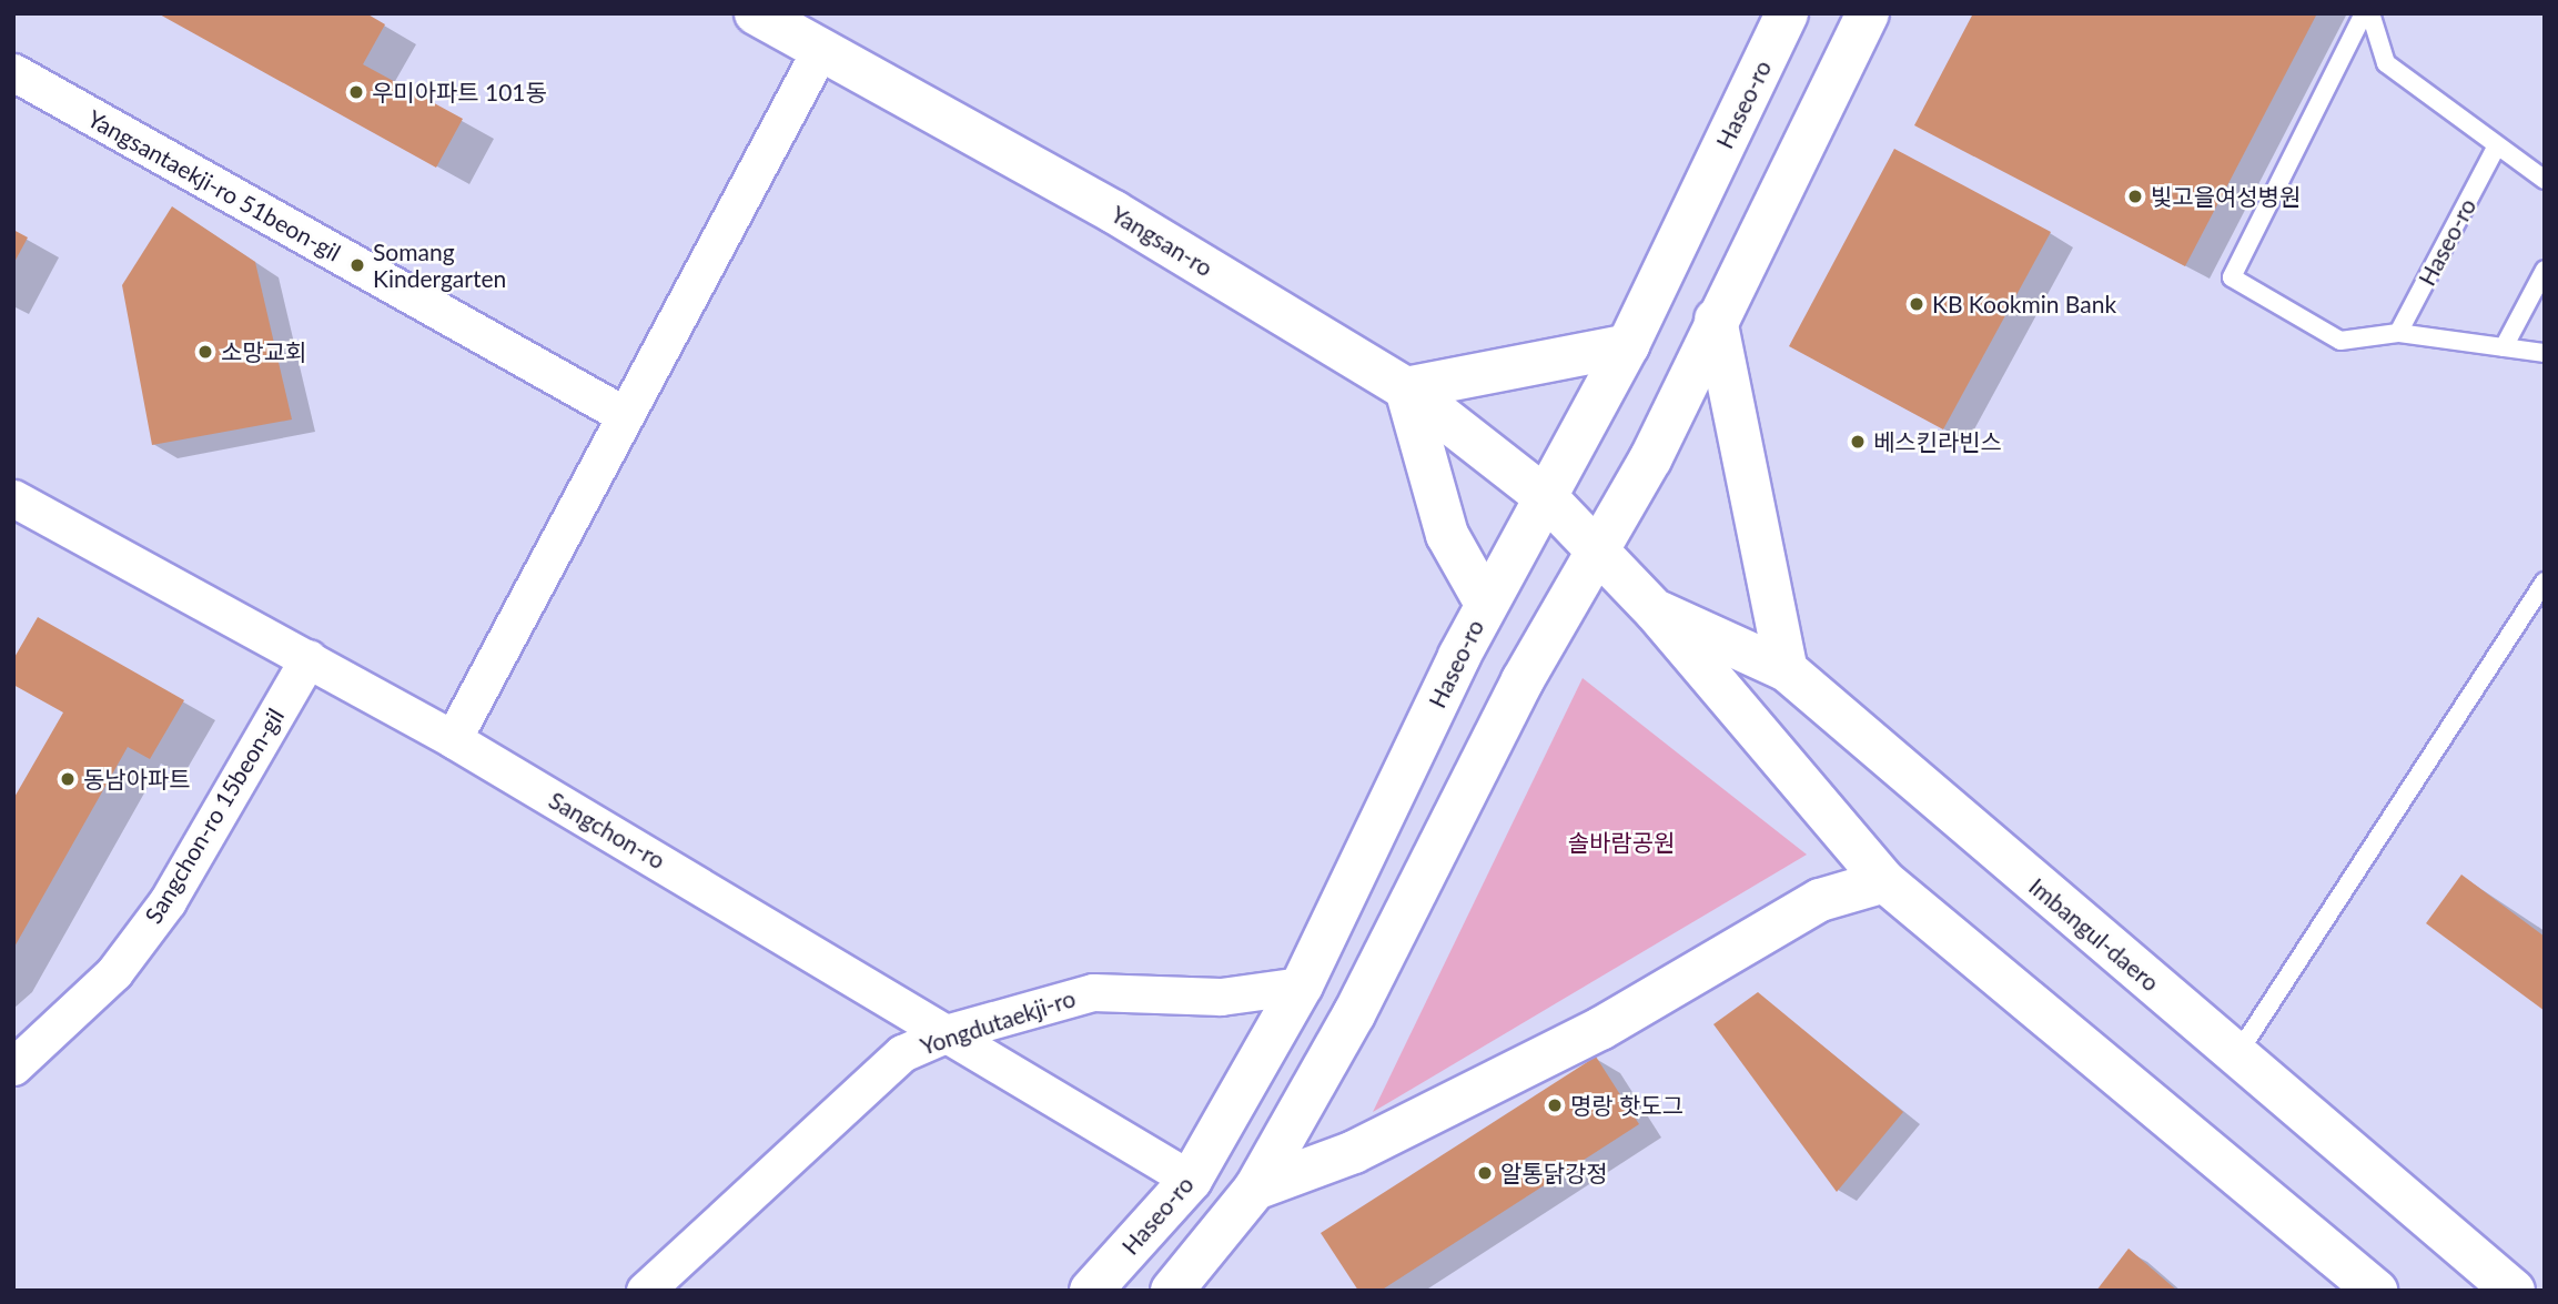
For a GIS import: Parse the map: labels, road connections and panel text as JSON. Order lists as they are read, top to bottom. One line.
{"streets":{"main road":["Haseo-ro","Yangsan-ro","Imbangul-daero"],"street":["Yangsantaekji-ro 51beon-gil","Sangchon-ro 15beon-gil","Sangchon-ro","Yongdutaekji-ro"]},"crossings":[["Haseo-ro","Yangsan-ro"],["Haseo-ro","Sangchon-ro"],["Haseo-ro","Imbangul-daero"],["Haseo-ro","Yongdutaekji-ro"],["Yangsan-ro","Imbangul-daero"],["Sangchon-ro 15beon-gil","Sangchon-ro"],["Sangchon-ro","Yongdutaekji-ro"]],"parks":["솔바람공원"],"places":["우미아파트 101동","빛고을여성병원","Somang Kindergarten","KB Kookmin Bank","소망교회","베스킨라빈스","동남아파트","명랑 핫도그","알통닭강정"]}
